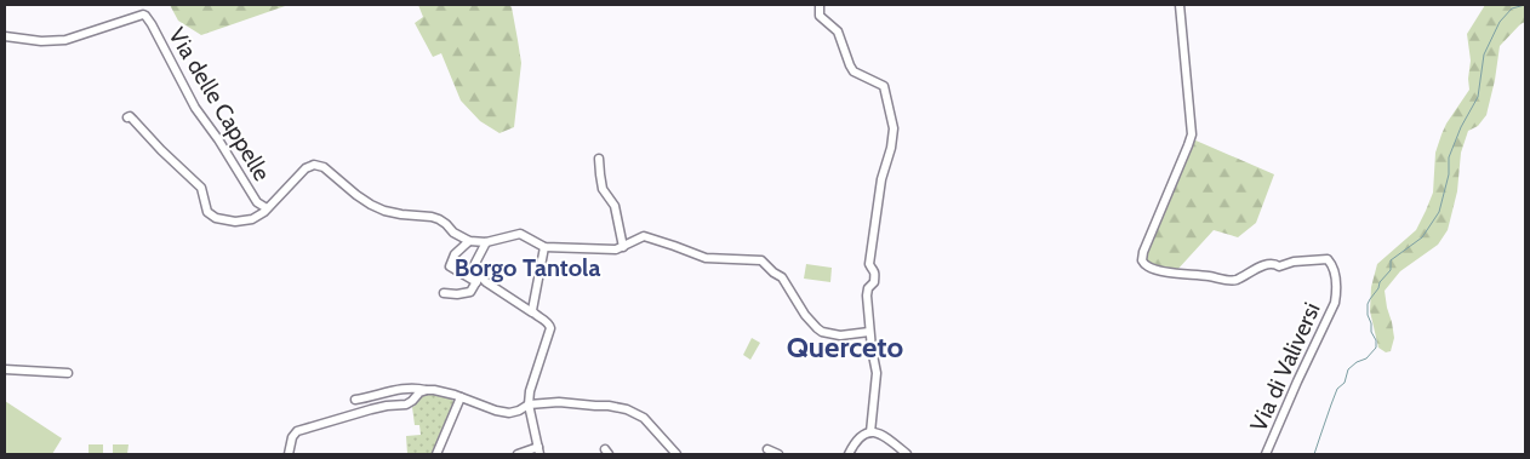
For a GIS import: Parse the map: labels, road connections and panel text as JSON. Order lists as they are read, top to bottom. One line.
{"streets":{"street":["Via delle Cappelle","Via di Valiversi"]},"districts":["Borgo Tantola","Querceto"]}
